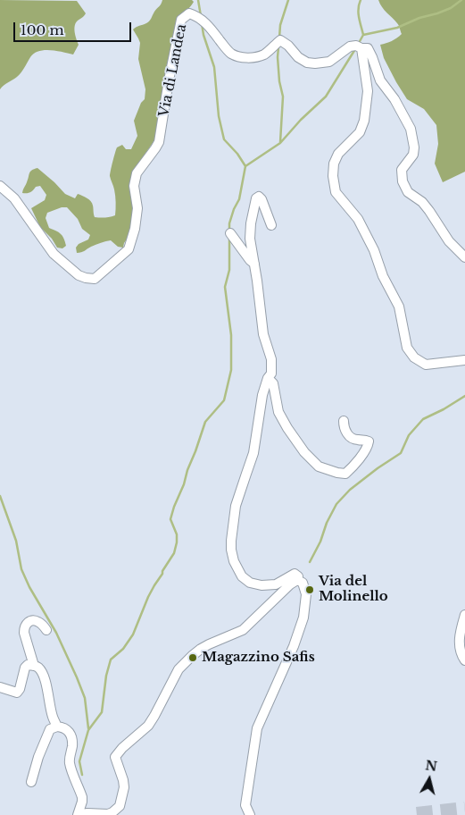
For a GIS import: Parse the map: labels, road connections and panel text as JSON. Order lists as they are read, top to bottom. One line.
{"streets":{"street":["Via di Landea"]},"places":["Via del Molinello","Magazzino Safis"],"scale_bar":"100 m","north":"top"}
